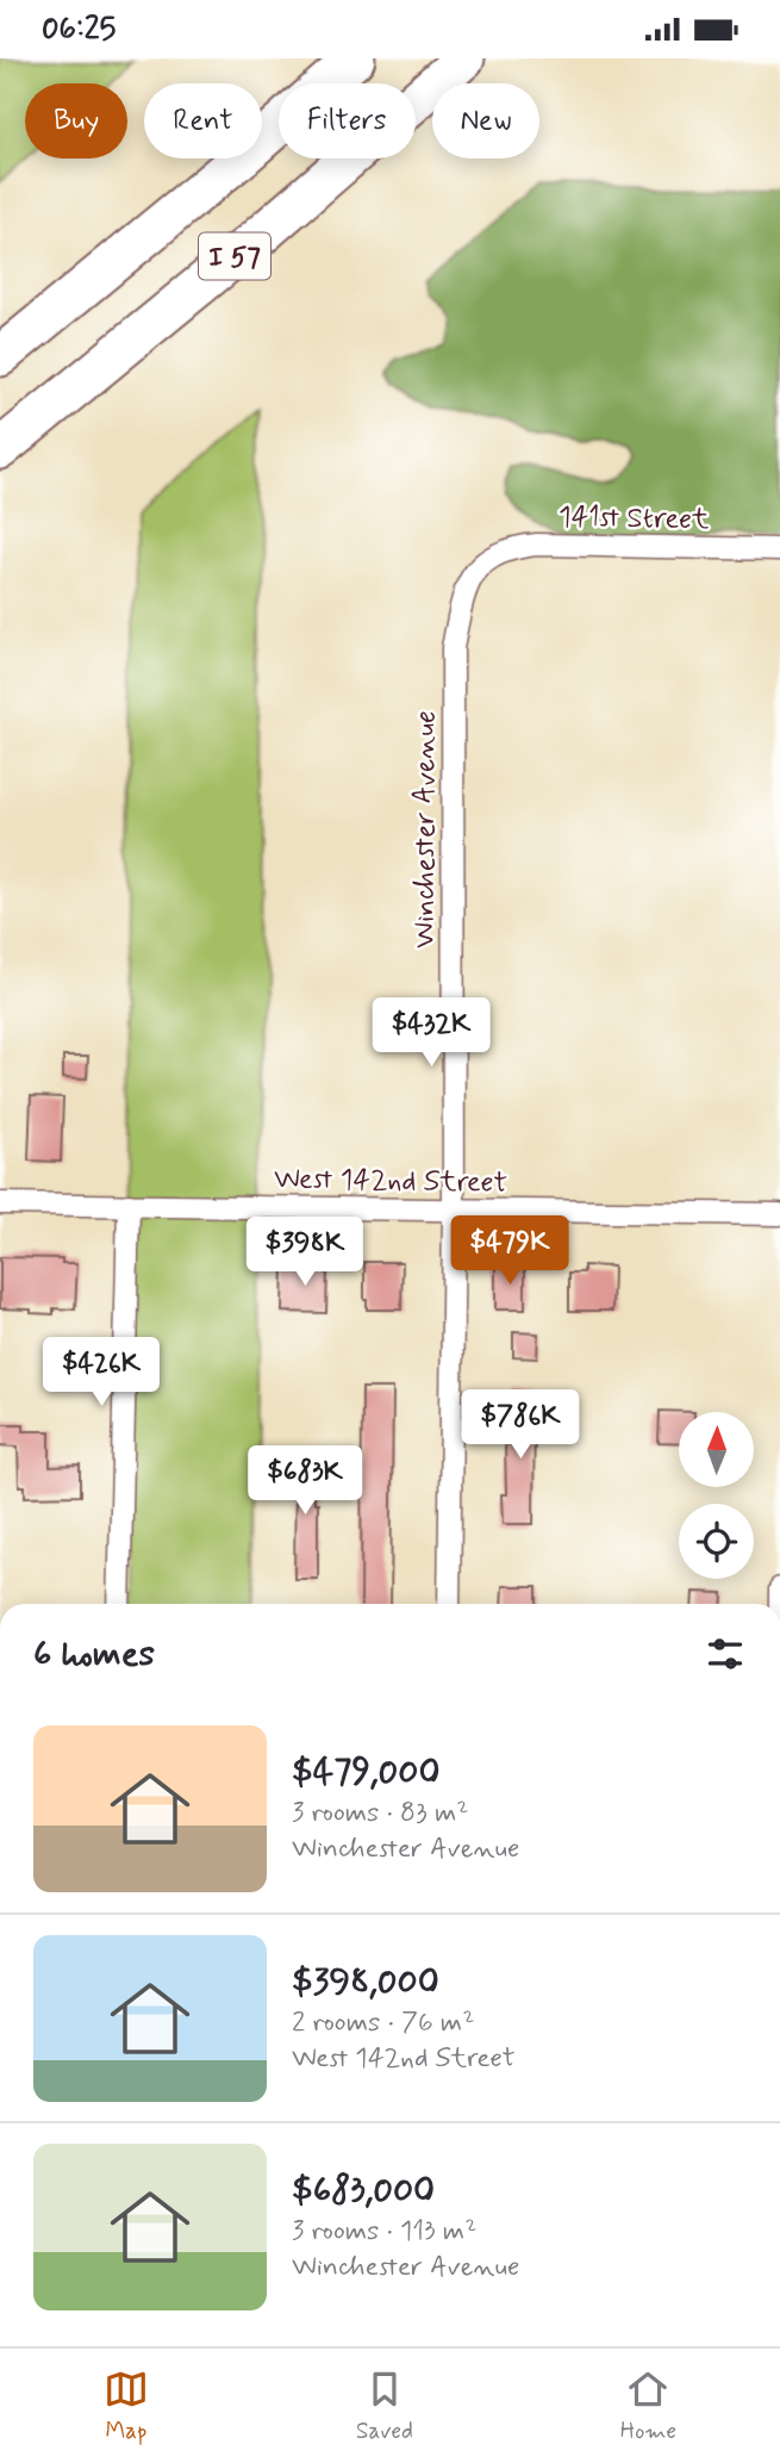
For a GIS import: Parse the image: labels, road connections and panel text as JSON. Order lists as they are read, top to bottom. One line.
{"streets":{"highway":["I 57"],"street":["141st Street","Winchester Avenue","West 142nd Street"]},"crossings":[["141st Street","Winchester Avenue"],["Winchester Avenue","West 142nd Street"]],"north":"top","page":{"status":"06:25","chip":["Buy","Rent","Filters","New"],"price":["$432K","$479K","$398K","$426K","$786K","$683K"],"heading":"6 homes","list":[{"name":"$479,000","note":"3 rooms · 83 m² · Winchester Avenue"},{"name":"$398,000","note":"2 rooms · 76 m² · West 142nd Street"},{"name":"$683,000","note":"3 rooms · 113 m² · Winchester Avenue"}],"tabs":["Map","Saved","Home"]}}
